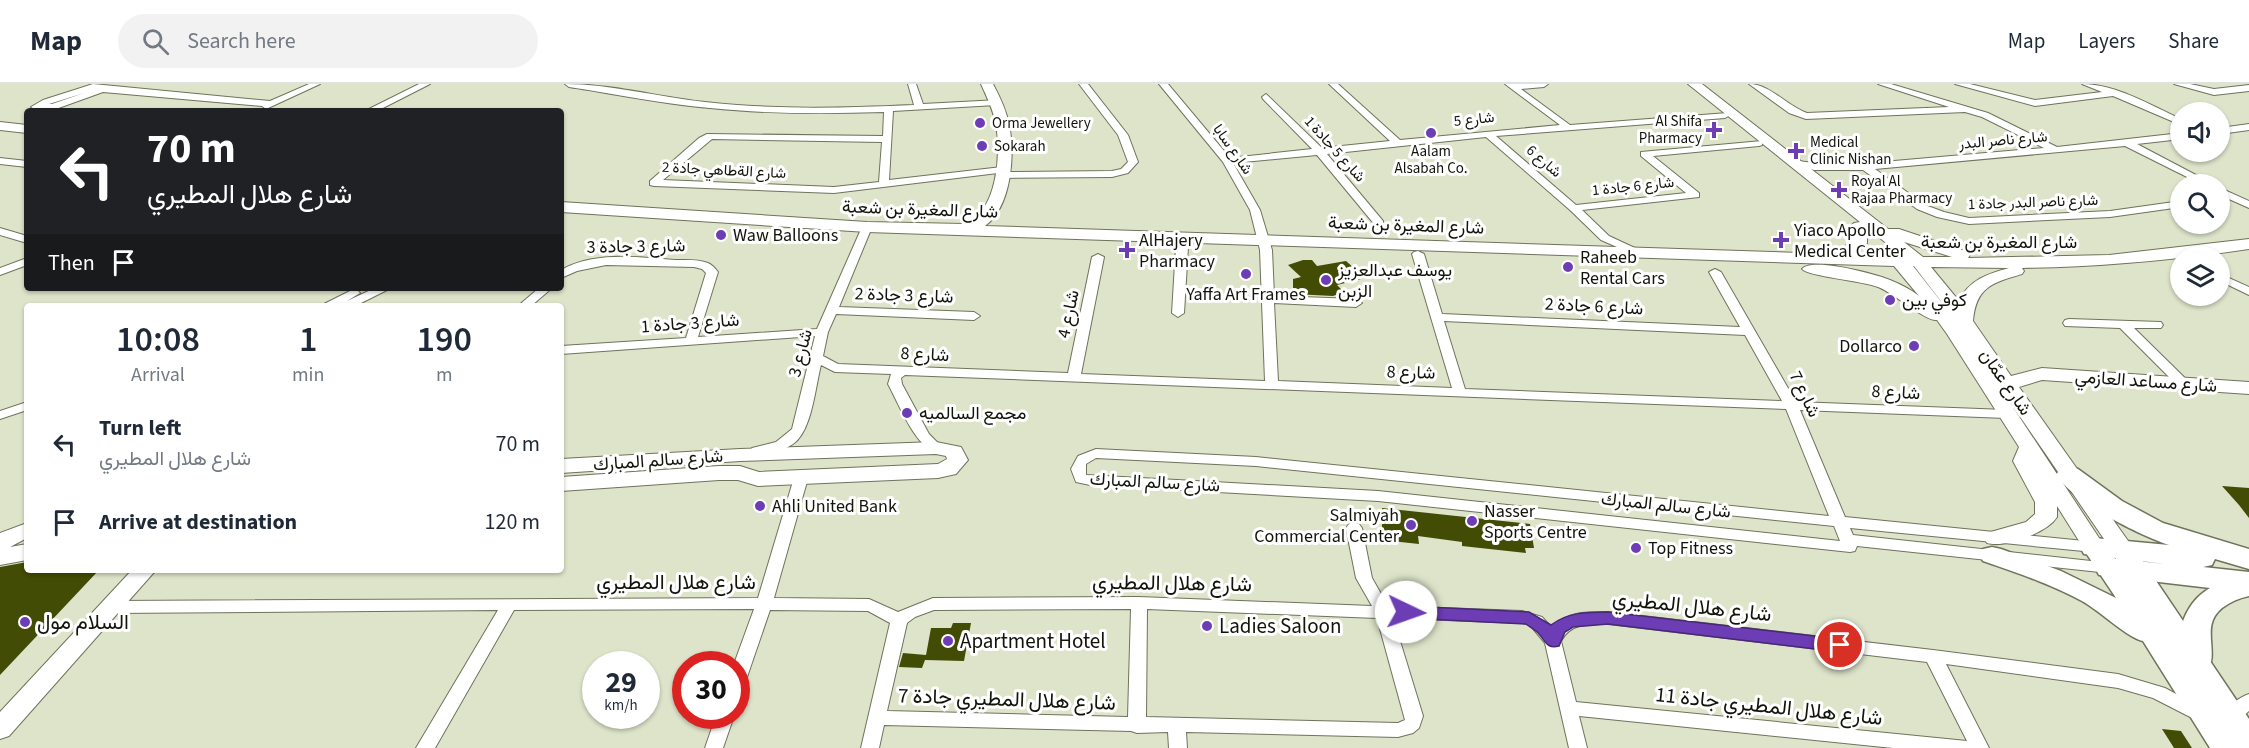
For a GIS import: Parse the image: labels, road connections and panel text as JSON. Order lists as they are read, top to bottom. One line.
{"streets":{"main road":["شارع المغيرة بن شعبة","شارع مساعد العازمي","شارع عمّان","شارع سالم المبارك"],"street":["شارع 5","شارع ناصر البدر","شارع سابا","شارع 5 جادة 1","شارع 6","شارع الةطاهي جادة 2","شارع 6 جادة 1","شارع ناصر البدر جادة 1","شارع 3 جادة 3","شارع 3 جادة 2","شارع 6 جادة 2","شارع 4","شارع 3 جادة 1","شارع 3","شارع 8","شارع 7","شارع هلال المطيري","شارع هلال المطيري جادة 7","شارع هلال المطيري جادة 11"]},"crossings":[["شارع 5","شارع سابا"],["شارع 5","شارع 5 جادة 1"],["شارع 5","شارع 6"],["شارع 5","شارع عمّان"],["شارع ناصر البدر","شارع ناصر البدر جادة 1"],["شارع ناصر البدر","شارع عمّان"],["شارع سابا","شارع المغيرة بن شعبة"],["شارع 6","شارع 6 جادة 1"],["شارع 6","شارع المغيرة بن شعبة"],["شارع 6 جادة 1","شارع عمّان"],["شارع المغيرة بن شعبة","شارع 3"],["شارع المغيرة بن شعبة","شارع عمّان"],["شارع 3 جادة 3","شارع 3 جادة 1"],["شارع 3 جادة 2","شارع 3"],["شارع 6 جادة 2","شارع 7"],["شارع 4","شارع 8"],["شارع 3 جادة 1","شارع 3"],["شارع 3","شارع 8"],["شارع 3","شارع سالم المبارك"],["شارع 8","شارع عمّان"],["شارع 8","شارع 7"],["شارع مساعد العازمي","شارع عمّان"],["شارع عمّان","شارع سالم المبارك"],["شارع عمّان","شارع هلال المطيري"],["شارع 7","شارع سالم المبارك"],["شارع هلال المطيري","شارع هلال المطيري جادة 7"]],"places":{"other":["Orma Jewellery","Aalam Alsabah Co.","Sokarah","Waw Balloons","Raheeb Rental Cars","Yaffa Art Frames","يوسف عبدالعزيز الزبن","كوفي بين","Dollarco","مجمع السالميه","Ahli United Bank","Nasser Sports Centre","Salmiyah Commercial Center","Top Fitness","السلام مول","Ladies Saloon","Apartment Hotel"],"health":["Al Shifa Pharmacy","Medical Clinic Nishan","Royal Al Rajaa Pharmacy","Yiaco Apollo Medical Center","AlHajery Pharmacy"]},"page":{"header":"Map","search":"Search here","nav":["Map","Layers","Share"],"turn":["70 m","شارع هلال المطيري"],"then":"Then","eta":["10:08","Arrival","1","min","190","m"],"list":[{"name":"Turn left","note":"شارع هلال المطيري","value":"70 m"},{"name":"Arrive at destination","value":"120 m"}],"speed":"29 km/h","limit":"30"}}
